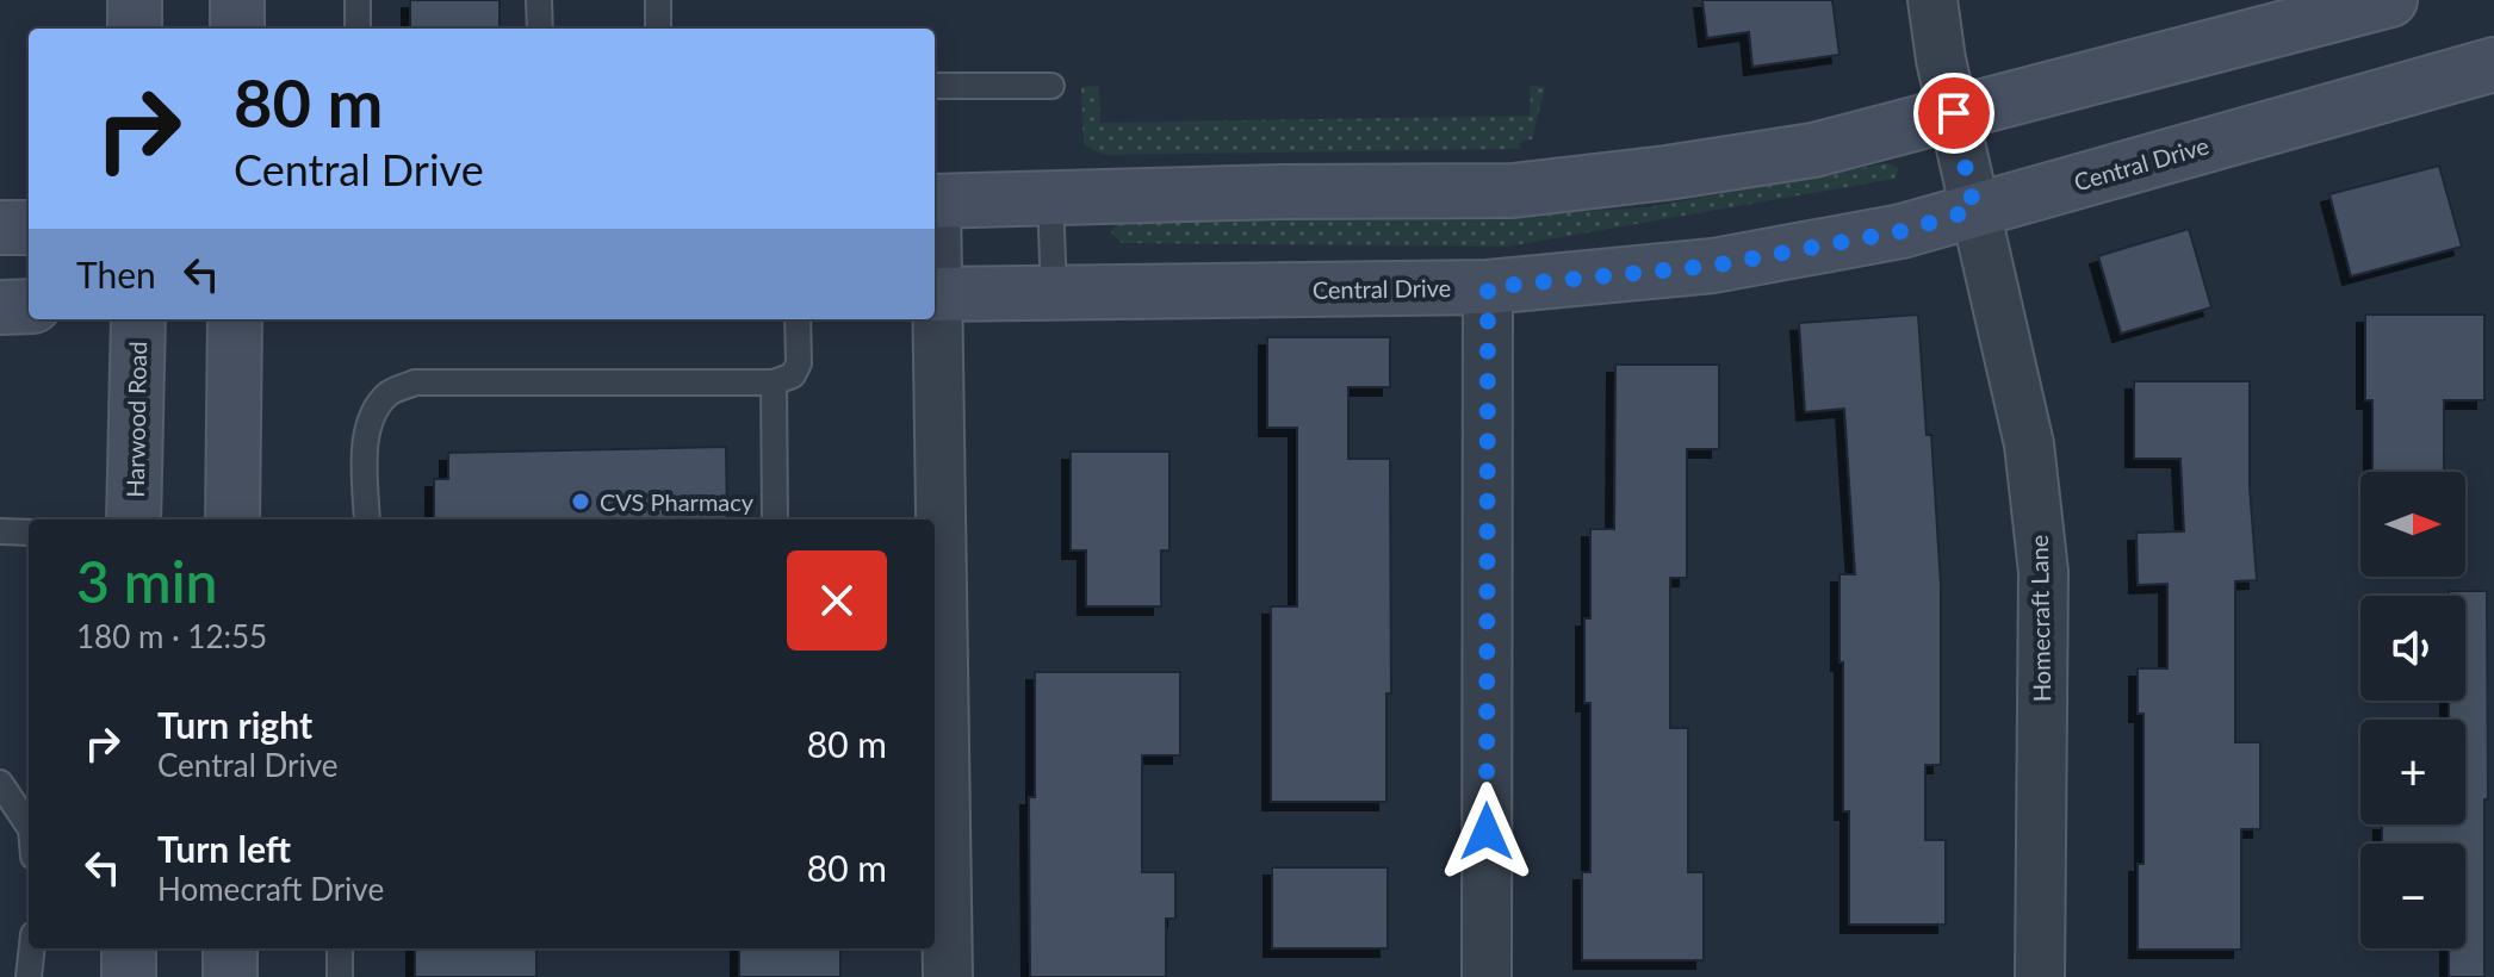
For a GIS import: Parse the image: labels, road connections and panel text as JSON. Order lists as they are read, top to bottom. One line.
{"streets":{"main road":["Central Drive","Harwood Road"],"street":["Homecraft Lane"]},"crossings":[["Central Drive","Homecraft Lane"]],"places":["CVS Pharmacy"],"north":"right","page":{"turn":["80 m","Central Drive"],"then":"Then","map_buttons":["+","−"],"heading":["3 min","180 m · 12:55"],"list":[{"name":"Turn right","note":"Central Drive","value":"80 m"},{"name":"Turn left","note":"Homecraft Drive","value":"80 m"}]}}
